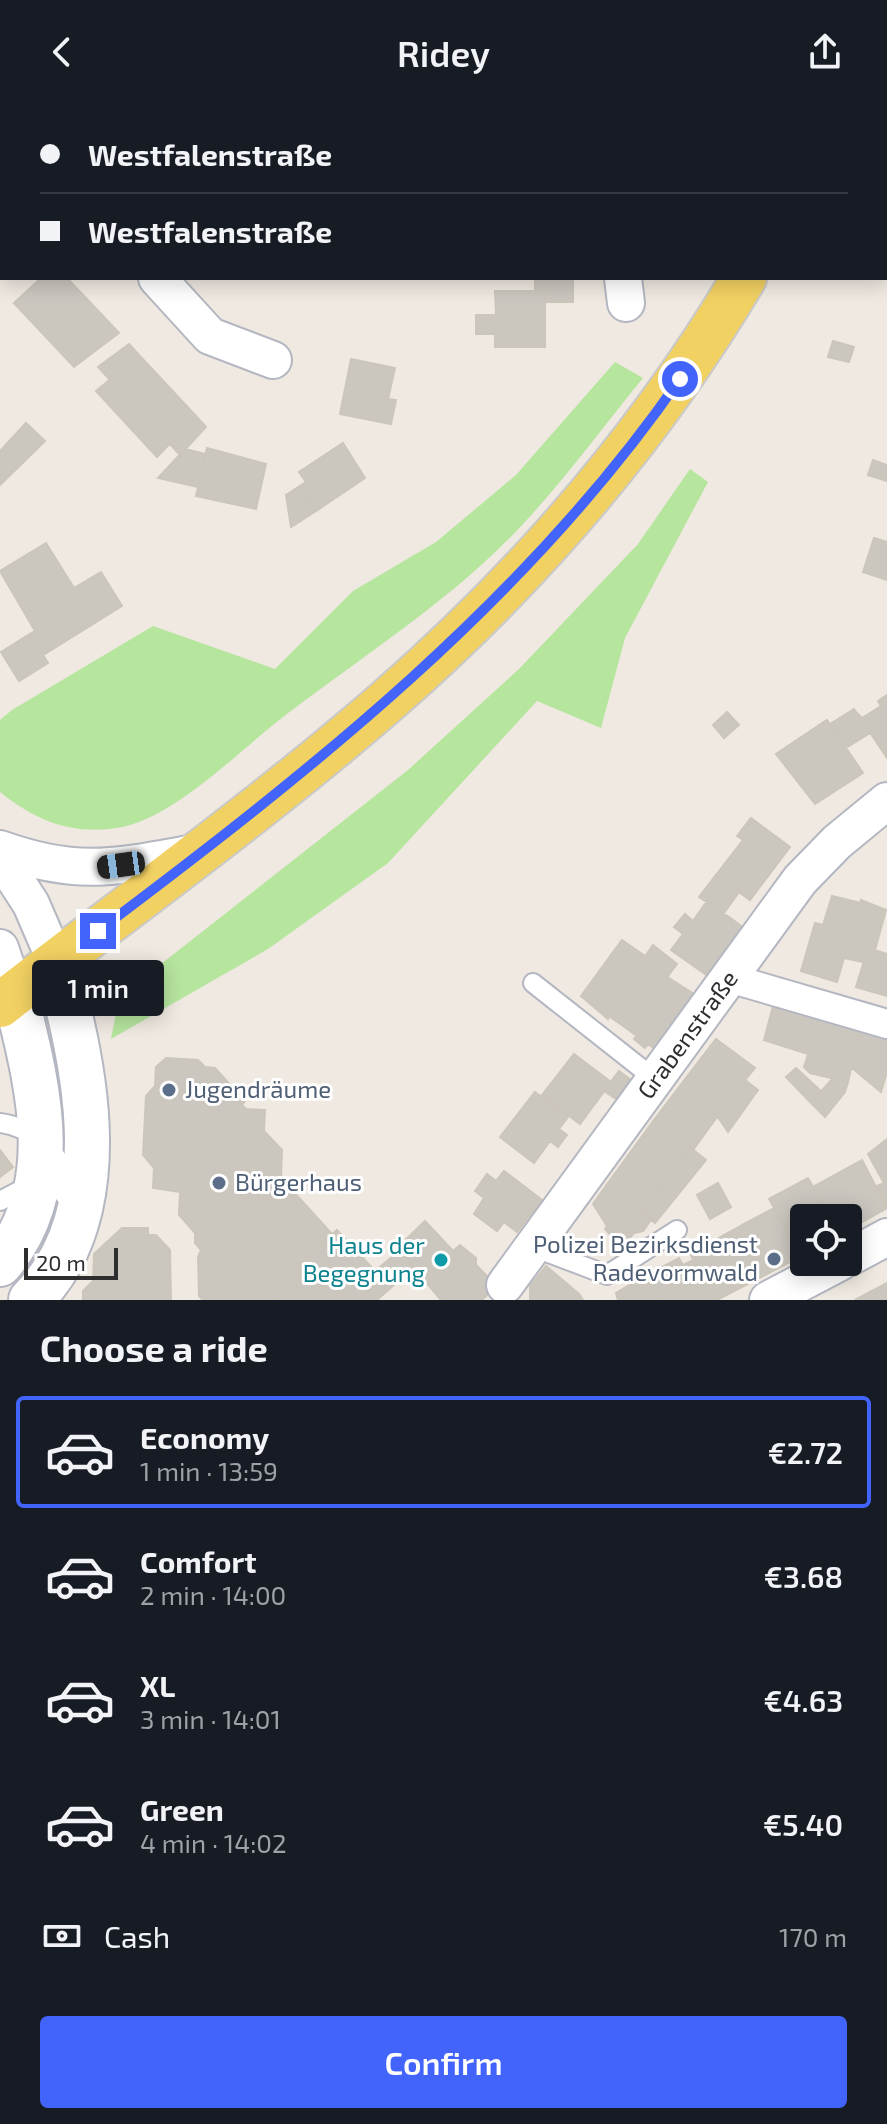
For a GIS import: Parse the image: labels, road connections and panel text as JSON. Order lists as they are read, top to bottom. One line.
{"streets":{"street":["Grabenstraße"]},"places":["Jugendräume","Bürgerhaus","Polizei Bezirksdienst Radevormwald","Haus der Begegnung"],"scale_bar":"20 m","page":{"header":"Ridey","banner":["Westfalenstraße","Westfalenstraße"],"bubble":"1 min","scale":"20 m","heading":"Choose a ride","list":[{"name":"Economy","note":"1 min · 13:59","value":"€2.72"},{"name":"Comfort","note":"2 min · 14:00","value":"€3.68"},{"name":"XL","note":"3 min · 14:01","value":"€4.63"},{"name":"Green","note":"4 min · 14:02","value":"€5.40"}],"pay":["Cash","170 m"],"buttons":"Confirm"}}
